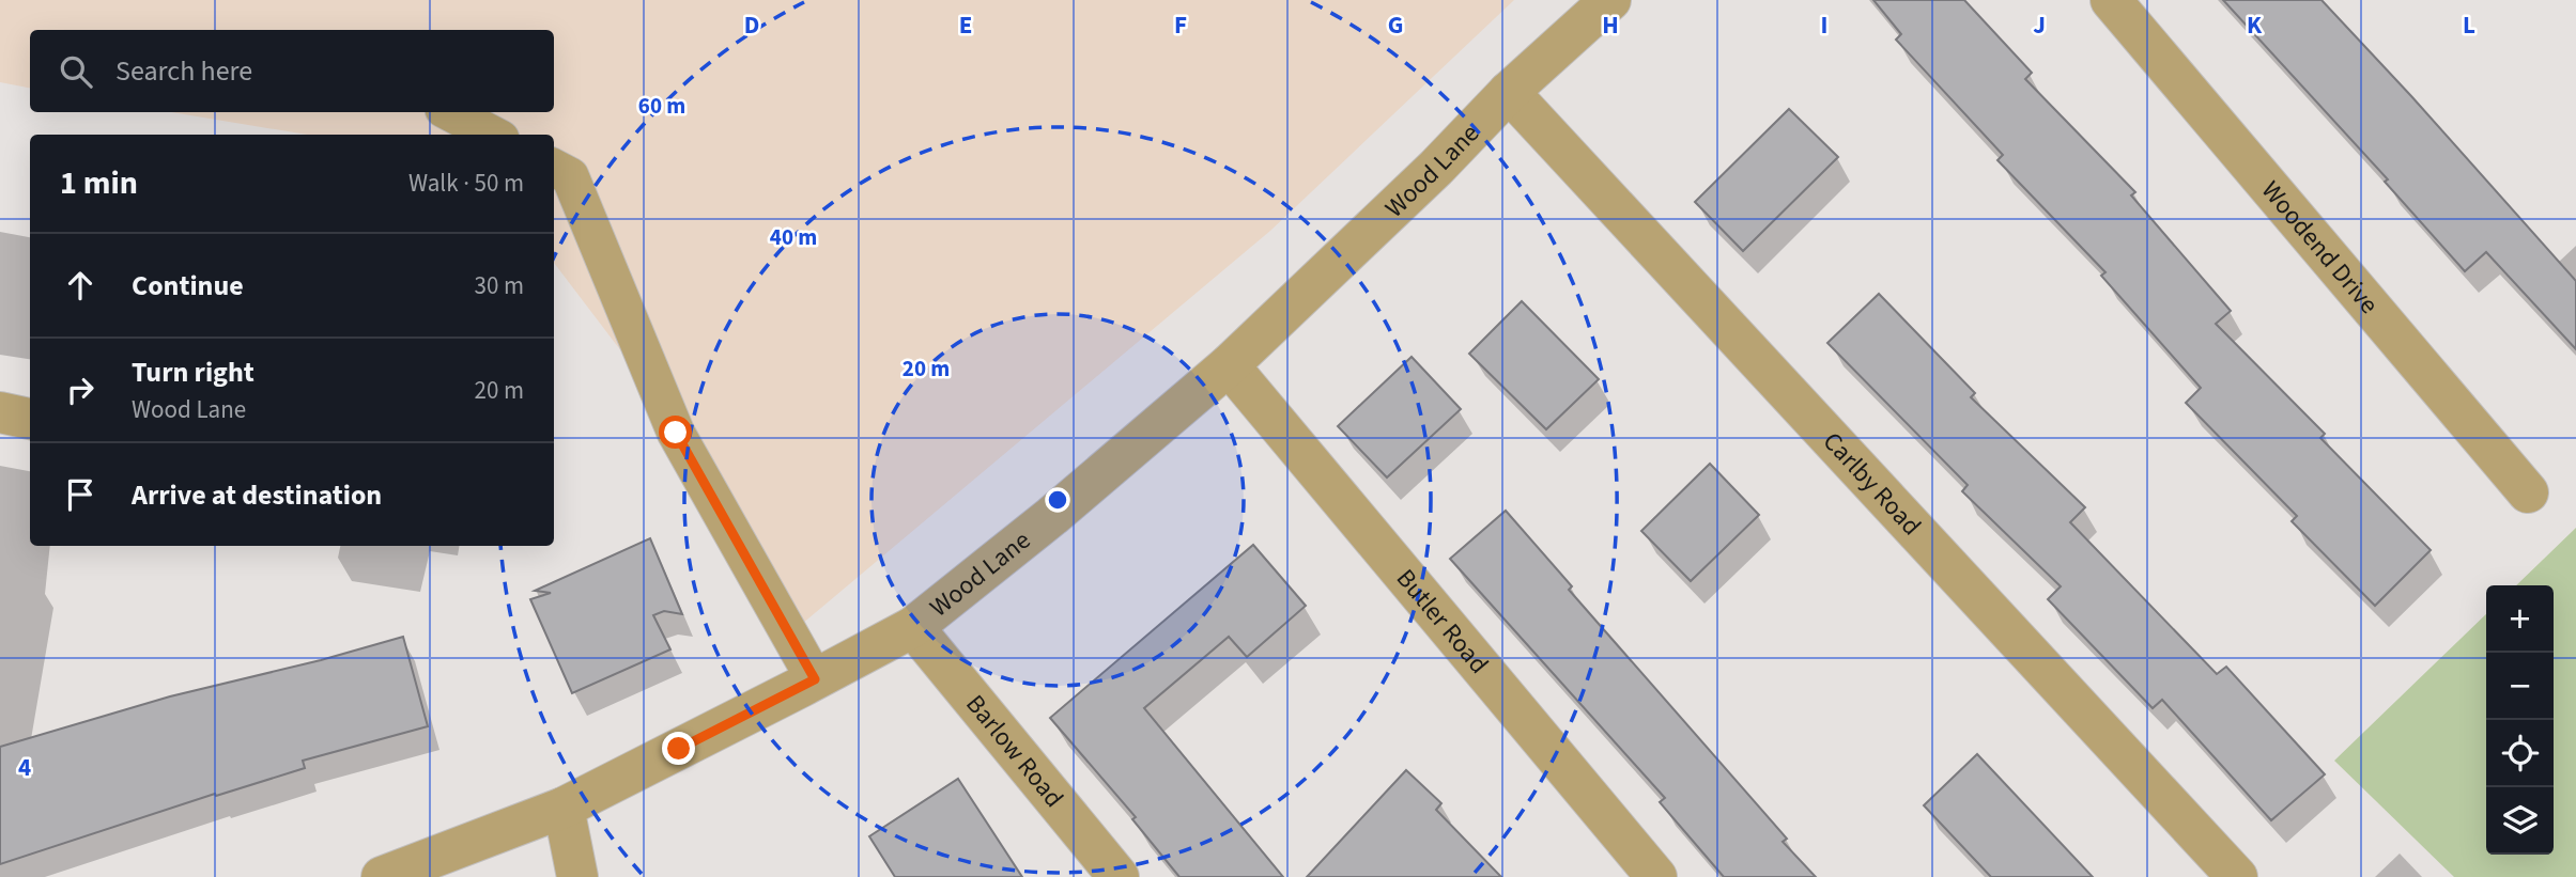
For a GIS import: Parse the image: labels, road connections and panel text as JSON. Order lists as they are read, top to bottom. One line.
{"streets":{"street":["Wood Lane","Woodend Drive","Carlby Road","Butler Road","Barlow Road"]},"crossings":[["Wood Lane","Carlby Road"],["Wood Lane","Butler Road"],["Wood Lane","Barlow Road"]],"page":{"search":"Search here","heading":["1 min","Walk · 50 m"],"list":[["Continue","30 m"],["Turn right","Wood Lane","20 m"],"Arrive at destination"],"map_buttons":["+","−"]},"grid":{"columns":["D","E","F","G","H","I","J","K","L"],"rows":["4"]},"rings":["60 m","40 m","20 m"]}
